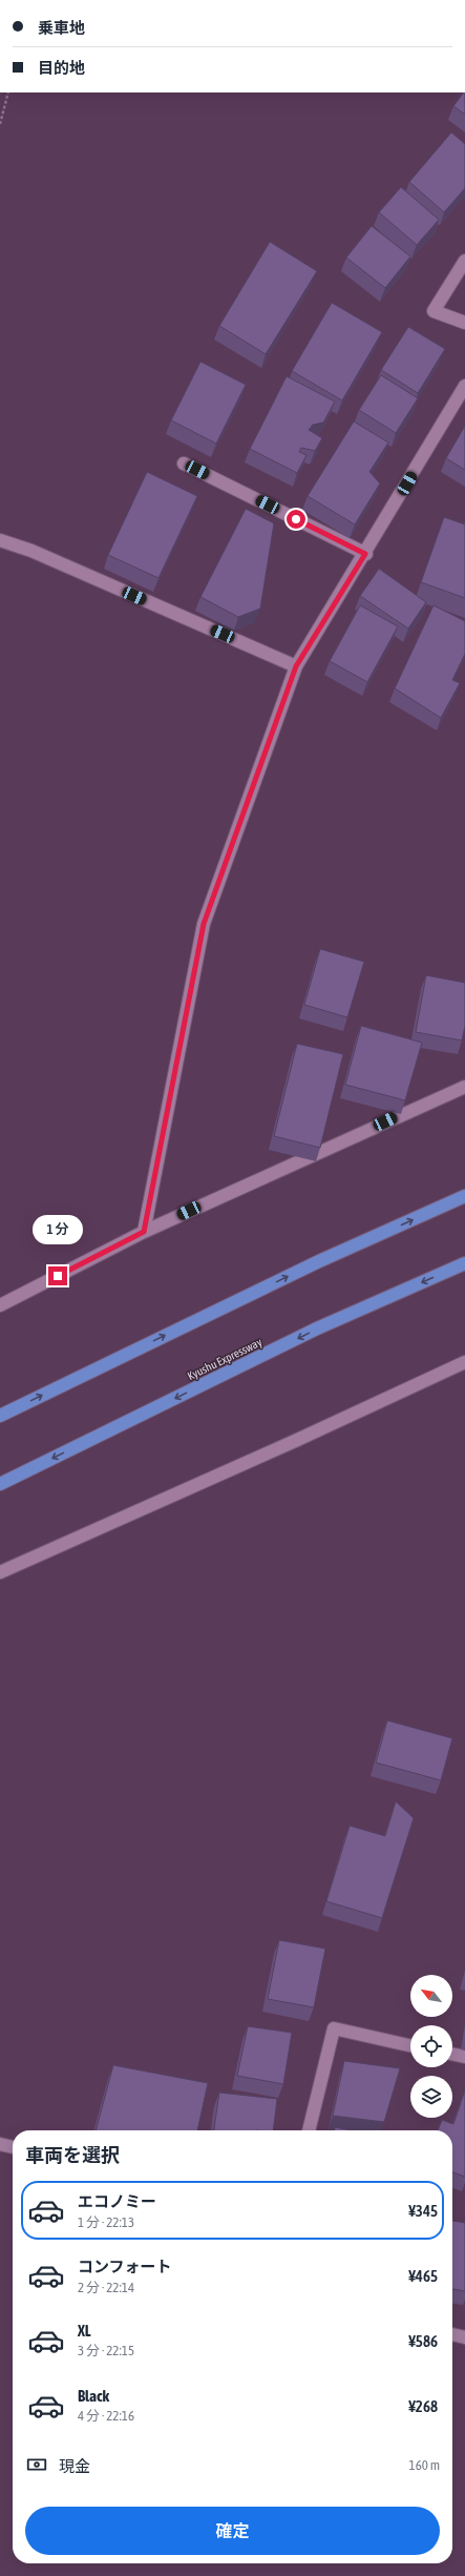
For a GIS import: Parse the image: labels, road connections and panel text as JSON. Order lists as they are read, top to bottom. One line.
{"streets":{"highway":["Kyushu Expressway"]},"north":"top left","page":{"banner":["乗車地","目的地"],"bubble":"1 分","heading":"車両を選択","list":[{"name":"エコノミー","note":"1 分 · 22:13","value":"¥345"},{"name":"コンフォート","note":"2 分 · 22:14","value":"¥465"},{"name":"XL","note":"3 分 · 22:15","value":"¥586"},{"name":"Black","note":"4 分 · 22:16","value":"¥268"}],"pay":["現金","160 m"],"buttons":"確定"}}
